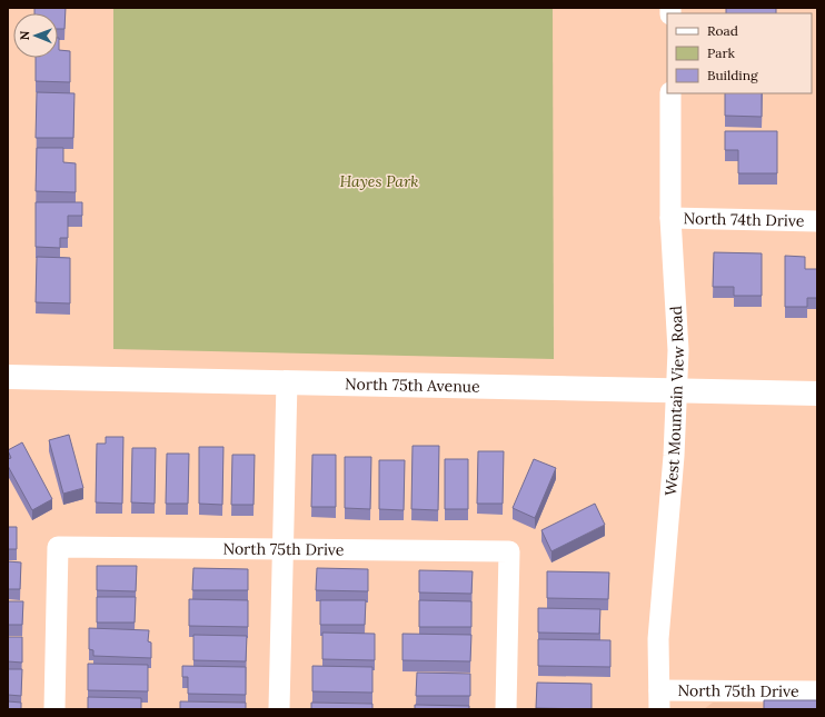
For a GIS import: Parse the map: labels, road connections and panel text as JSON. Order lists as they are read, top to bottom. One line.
{"streets":{"main road":["North 75th Avenue"],"street":["North 74th Drive","West Mountain View Road","North 75th Drive"]},"crossings":[["North 74th Drive","West Mountain View Road"],["North 75th Avenue","West Mountain View Road"],["West Mountain View Road","North 75th Drive"]],"parks":["Hayes Park"],"legend":["Road","Park","Building"],"north":"left"}
